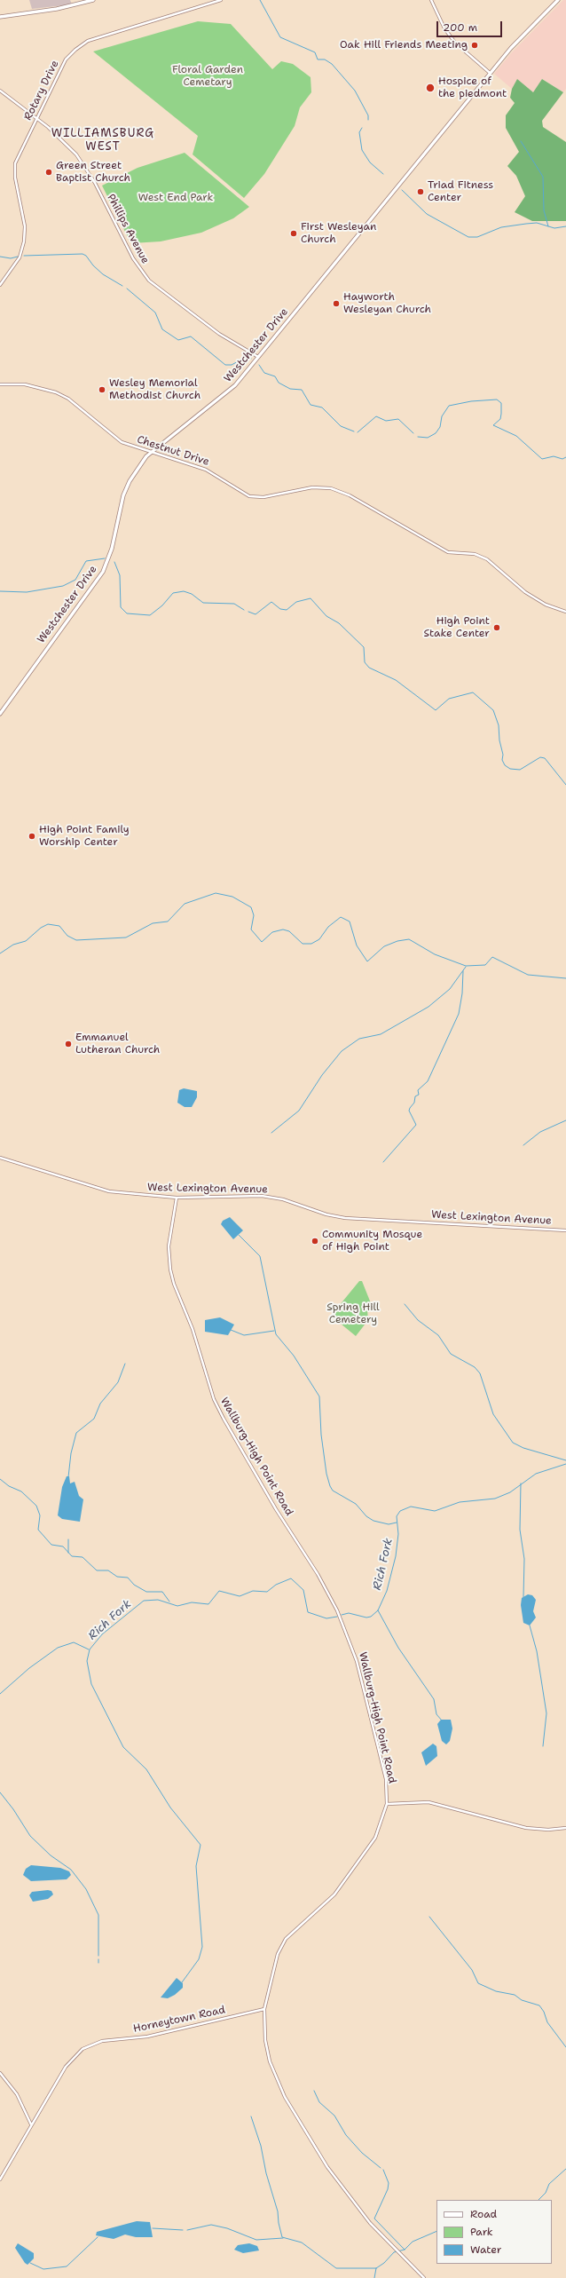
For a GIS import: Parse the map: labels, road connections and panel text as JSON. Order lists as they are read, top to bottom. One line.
{"streets":{"main road":["Westchester Drive"],"street":["Rotary Drive","Phillips Avenue","Chestnut Drive","West Lexington Avenue","Wallburg-High Point Road","Horneytown Road"]},"crossings":[["Rotary Drive","Phillips Avenue"],["Phillips Avenue","Westchester Drive"],["Westchester Drive","Chestnut Drive"],["West Lexington Avenue","Wallburg-High Point Road"],["Wallburg-High Point Road","Horneytown Road"]],"districts":["WILLIAMSBURG WEST"],"water":["Rich Fork"],"parks":["Floral Garden Cemetary","West End Park","Spring Hill Cemetery"],"places":["Oak Hill Friends Meeting","Hospice of the piedmont","Green Street Baptist Church","Triad Fitness Center","First Wesleyan Church","Hayworth Wesleyan Church","Wesley Memorial Methodist Church","High Point Stake Center","High Point Family Worship Center","Emmanuel Lutheran Church","Community Mosque of High Point"],"legend":["Road","Park","Water"],"scale_bar":"200 m"}
